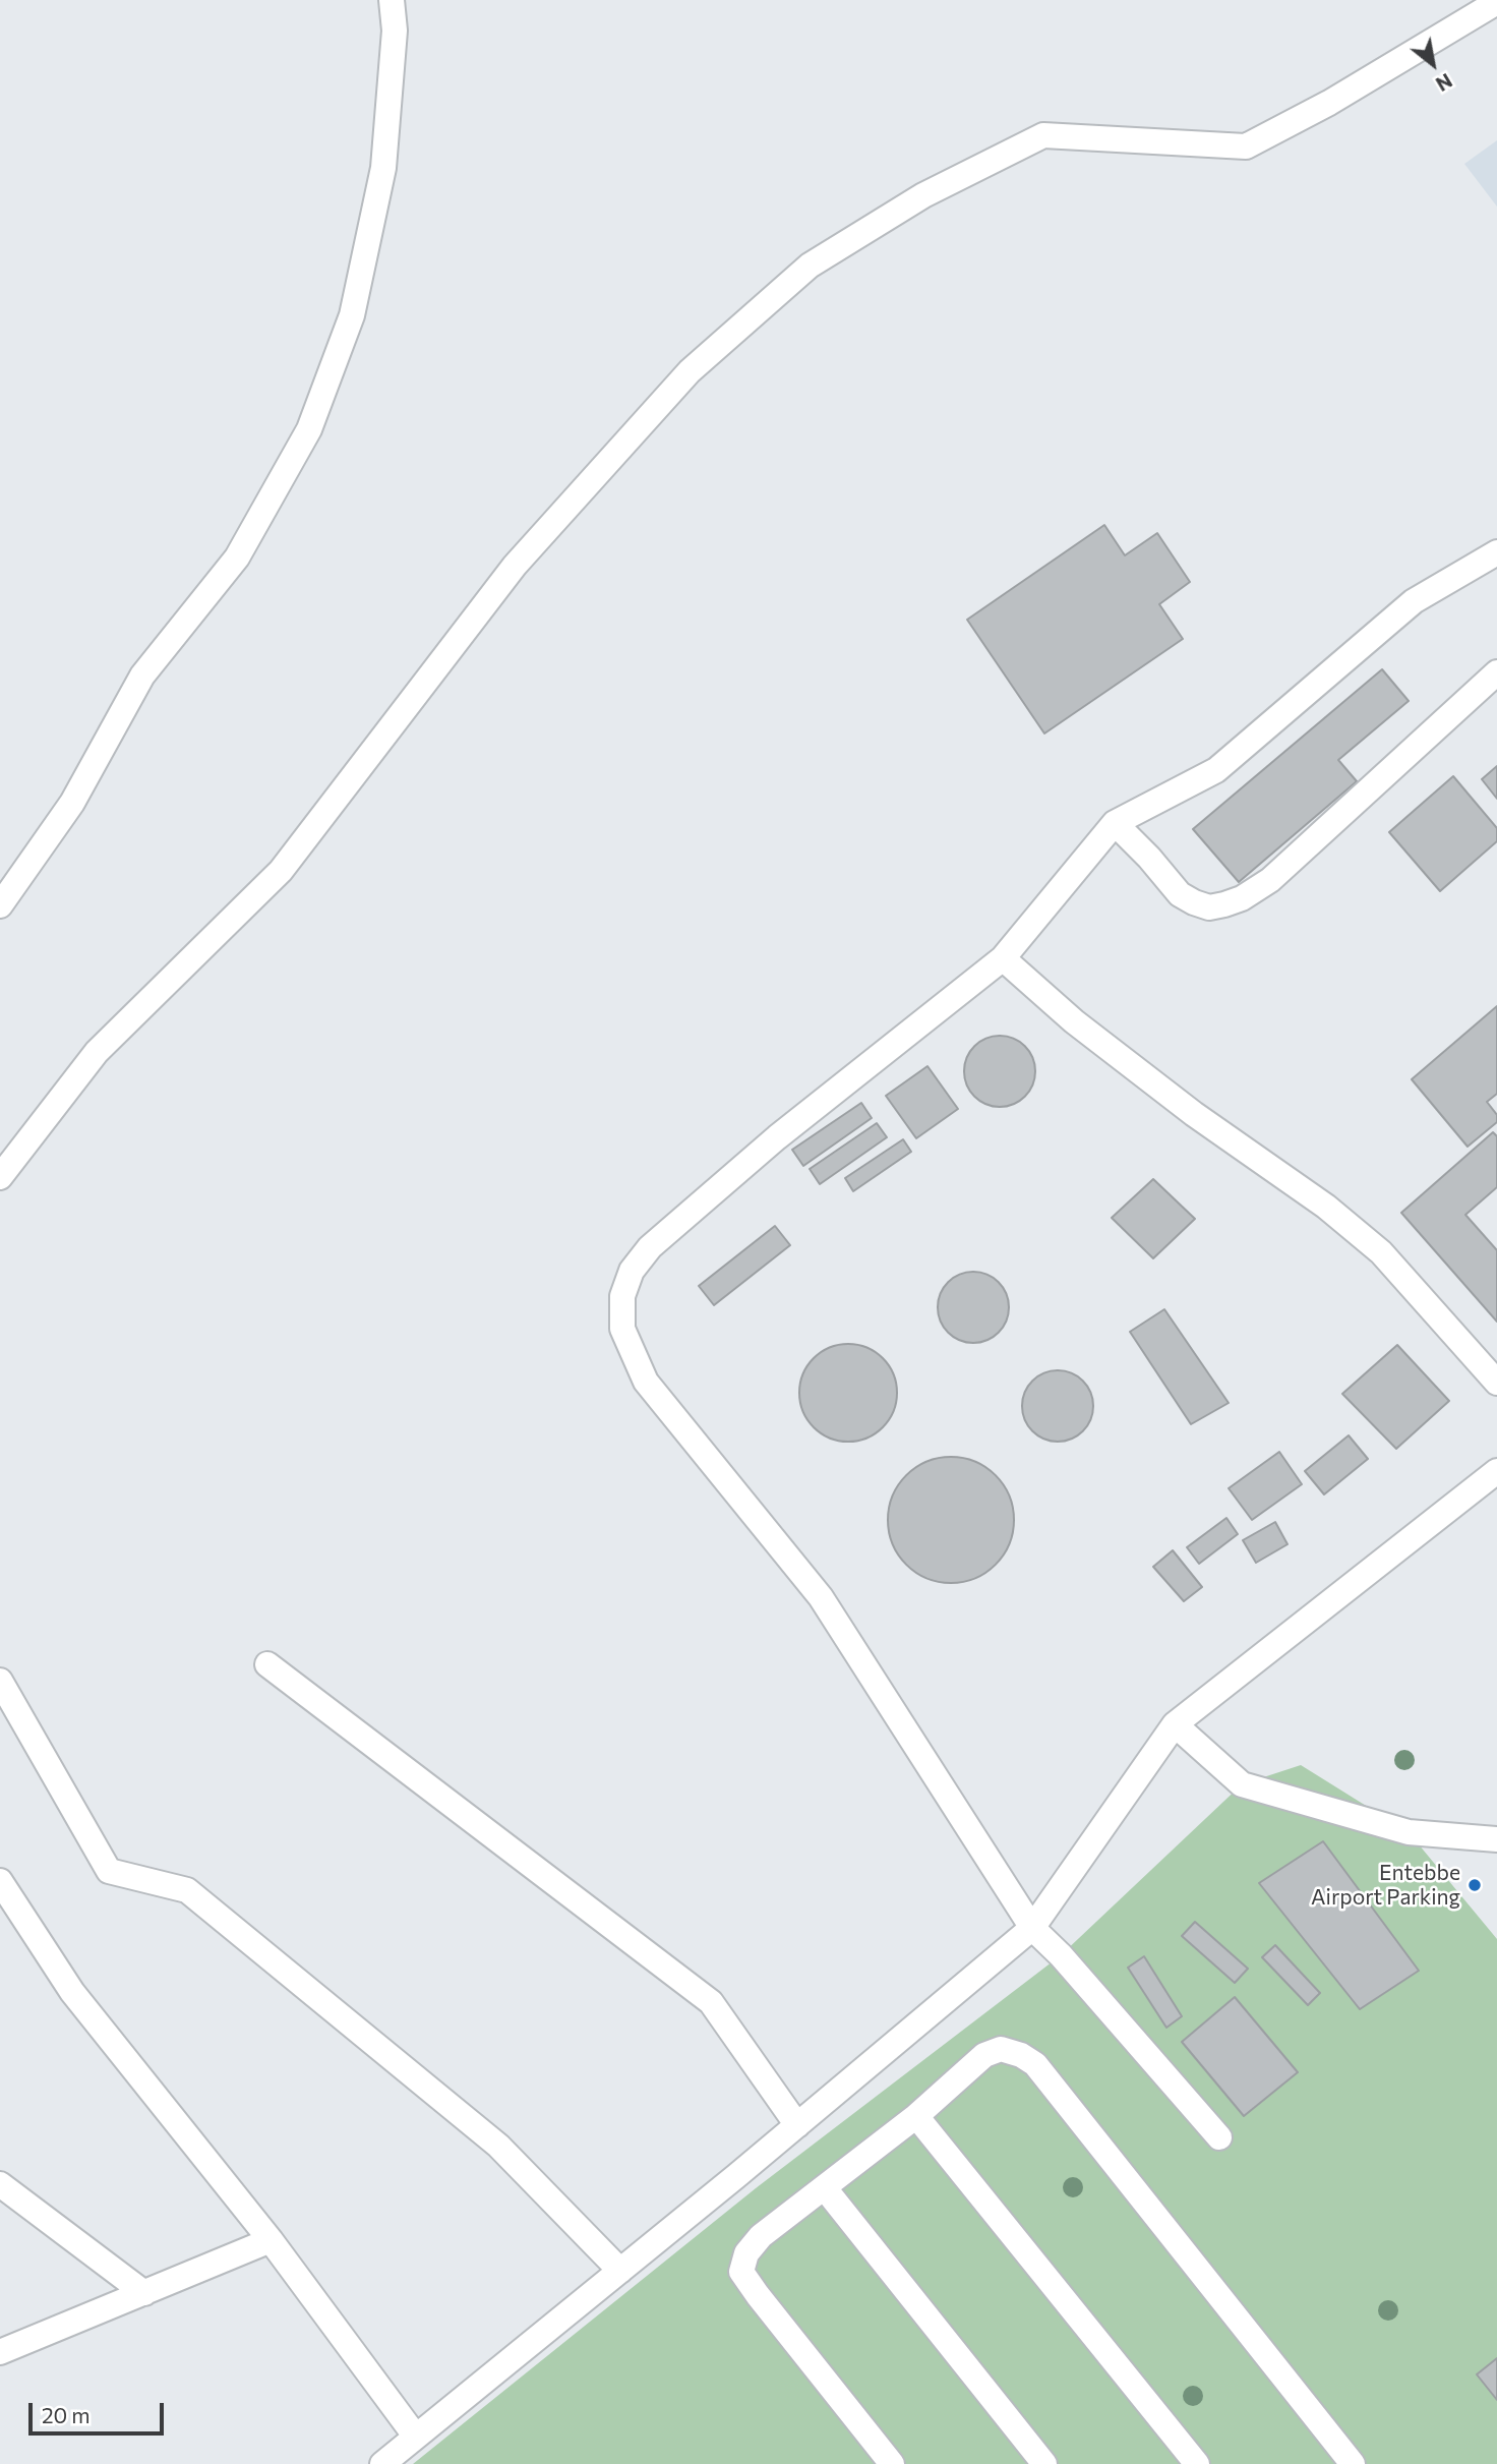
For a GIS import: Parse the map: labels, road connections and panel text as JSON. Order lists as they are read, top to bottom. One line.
{"places":["Entebbe Airport Parking"],"scale_bar":"20 m","north":"bottom right"}
